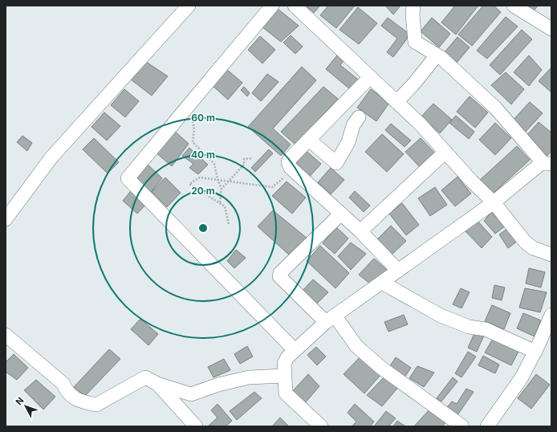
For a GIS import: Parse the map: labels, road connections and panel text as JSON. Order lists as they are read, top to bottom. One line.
{"north":"top left","rings":["60 m","40 m","20 m"]}
